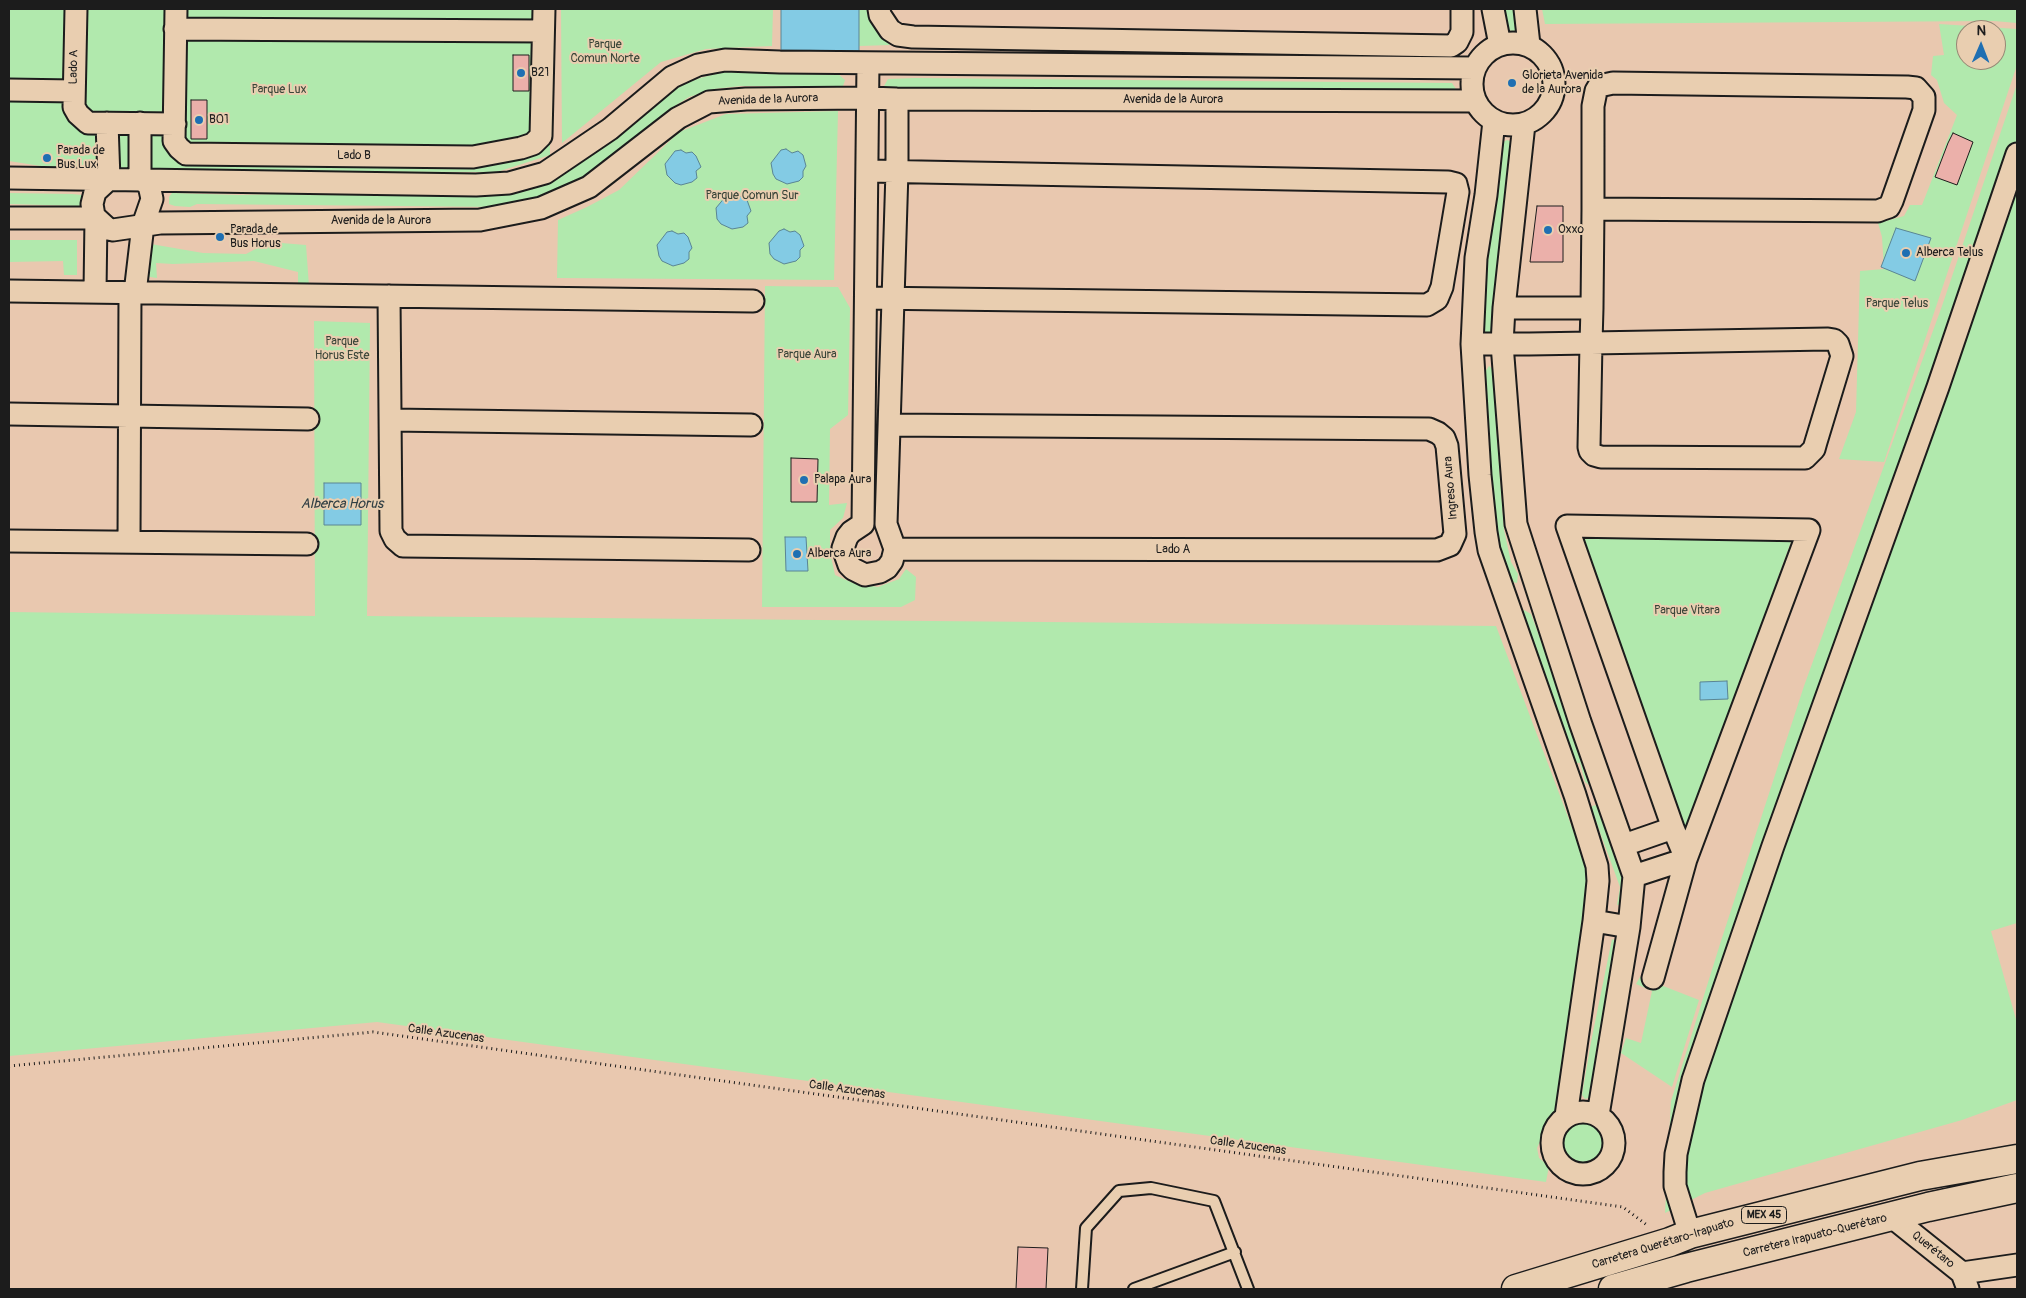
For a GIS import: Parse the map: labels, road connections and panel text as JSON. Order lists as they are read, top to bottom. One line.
{"streets":{"highway":["MEX 45","Carretera Irapuato-Querétaro","Carretera Querétaro-Irapuato"],"street":["Lado A","Avenida de la Aurora","Lado B","Ingreso Aura","Querétaro"],"path":["Calle Azucenas"]},"crossings":[["Lado A","Ingreso Aura"],["Calle Azucenas","Carretera Querétaro-Irapuato"],["Carretera Irapuato-Querétaro","Querétaro"]],"water":["Alberca Horus"],"parks":["Parque Comun Norte","Parque Lux","Parque Comun Sur","Parque Telus","Parque Horus Este","Parque Aura","Parque Vitara"],"places":["B21","Glorieta Avenida de la Aurora","B01","Parada de Bus Lux","Oxxo","Parada de Bus Horus","Alberca Telus","Palapa Aura","Alberca Aura"],"north":"top"}
